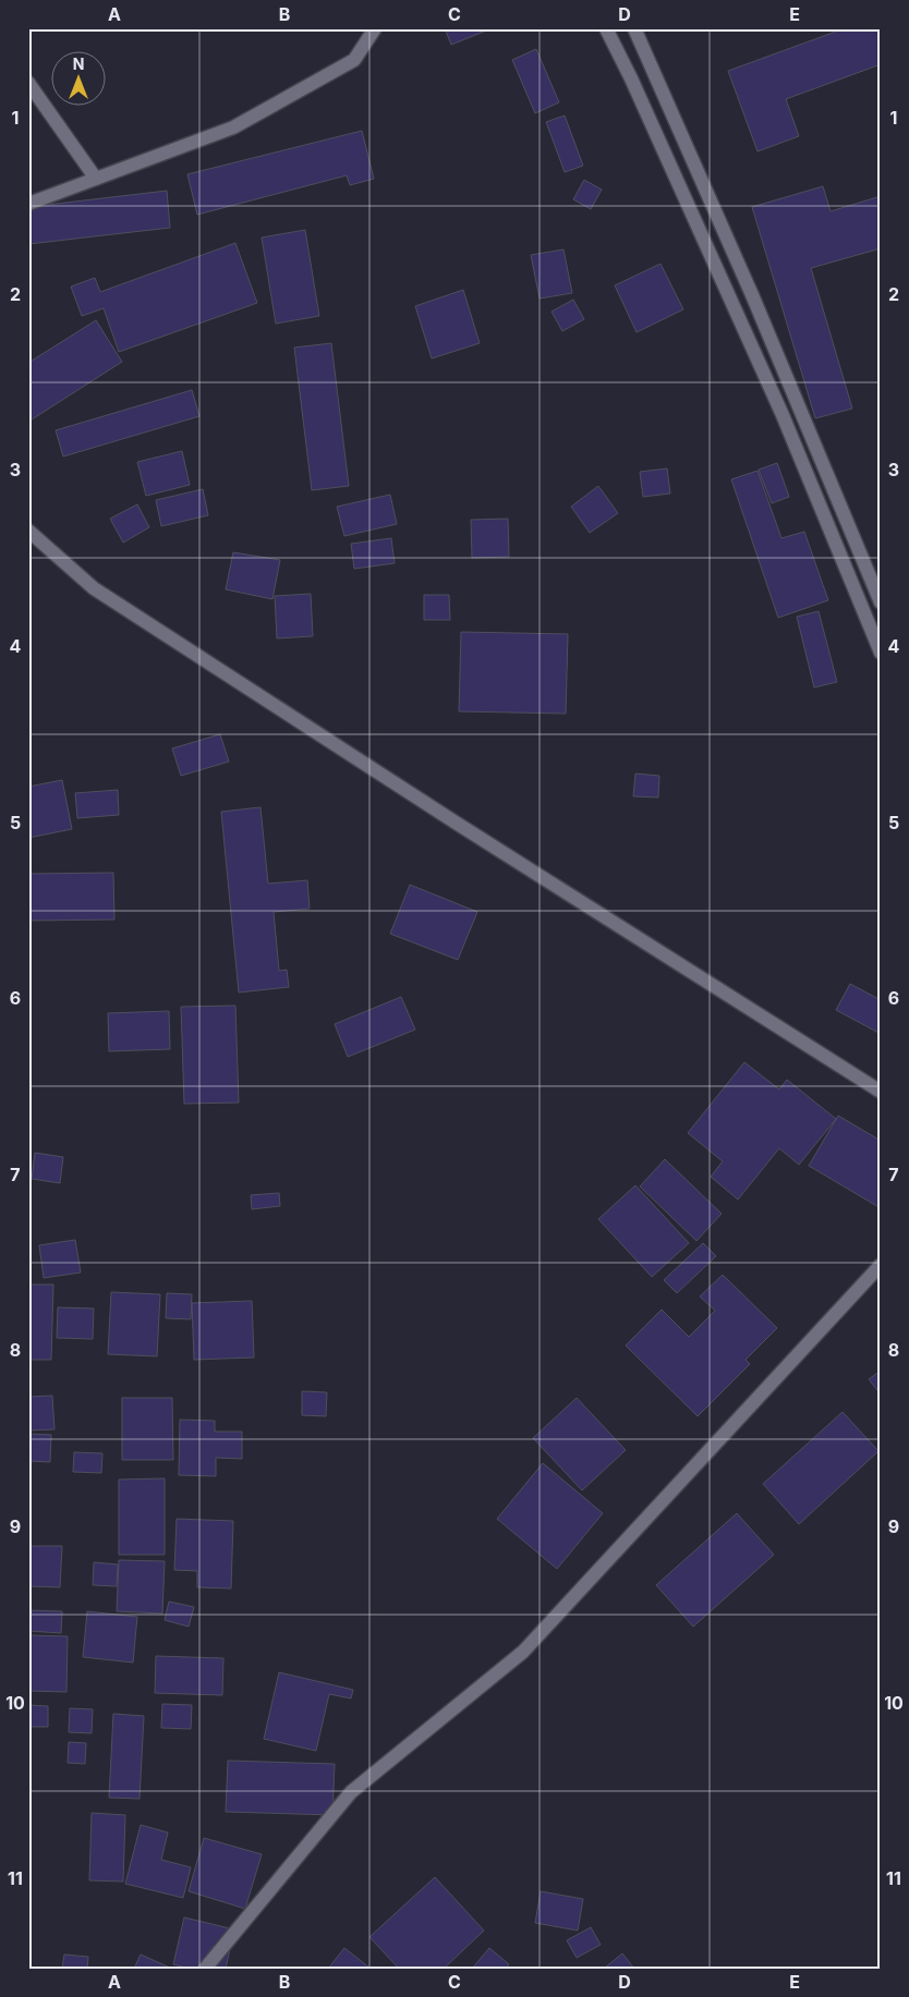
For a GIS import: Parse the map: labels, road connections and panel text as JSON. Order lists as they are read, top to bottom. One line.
{"north":"top","grid":{"columns":["A","B","C","D","E"],"rows":["1","2","3","4","5","6","7","8","9","10","11"]}}
